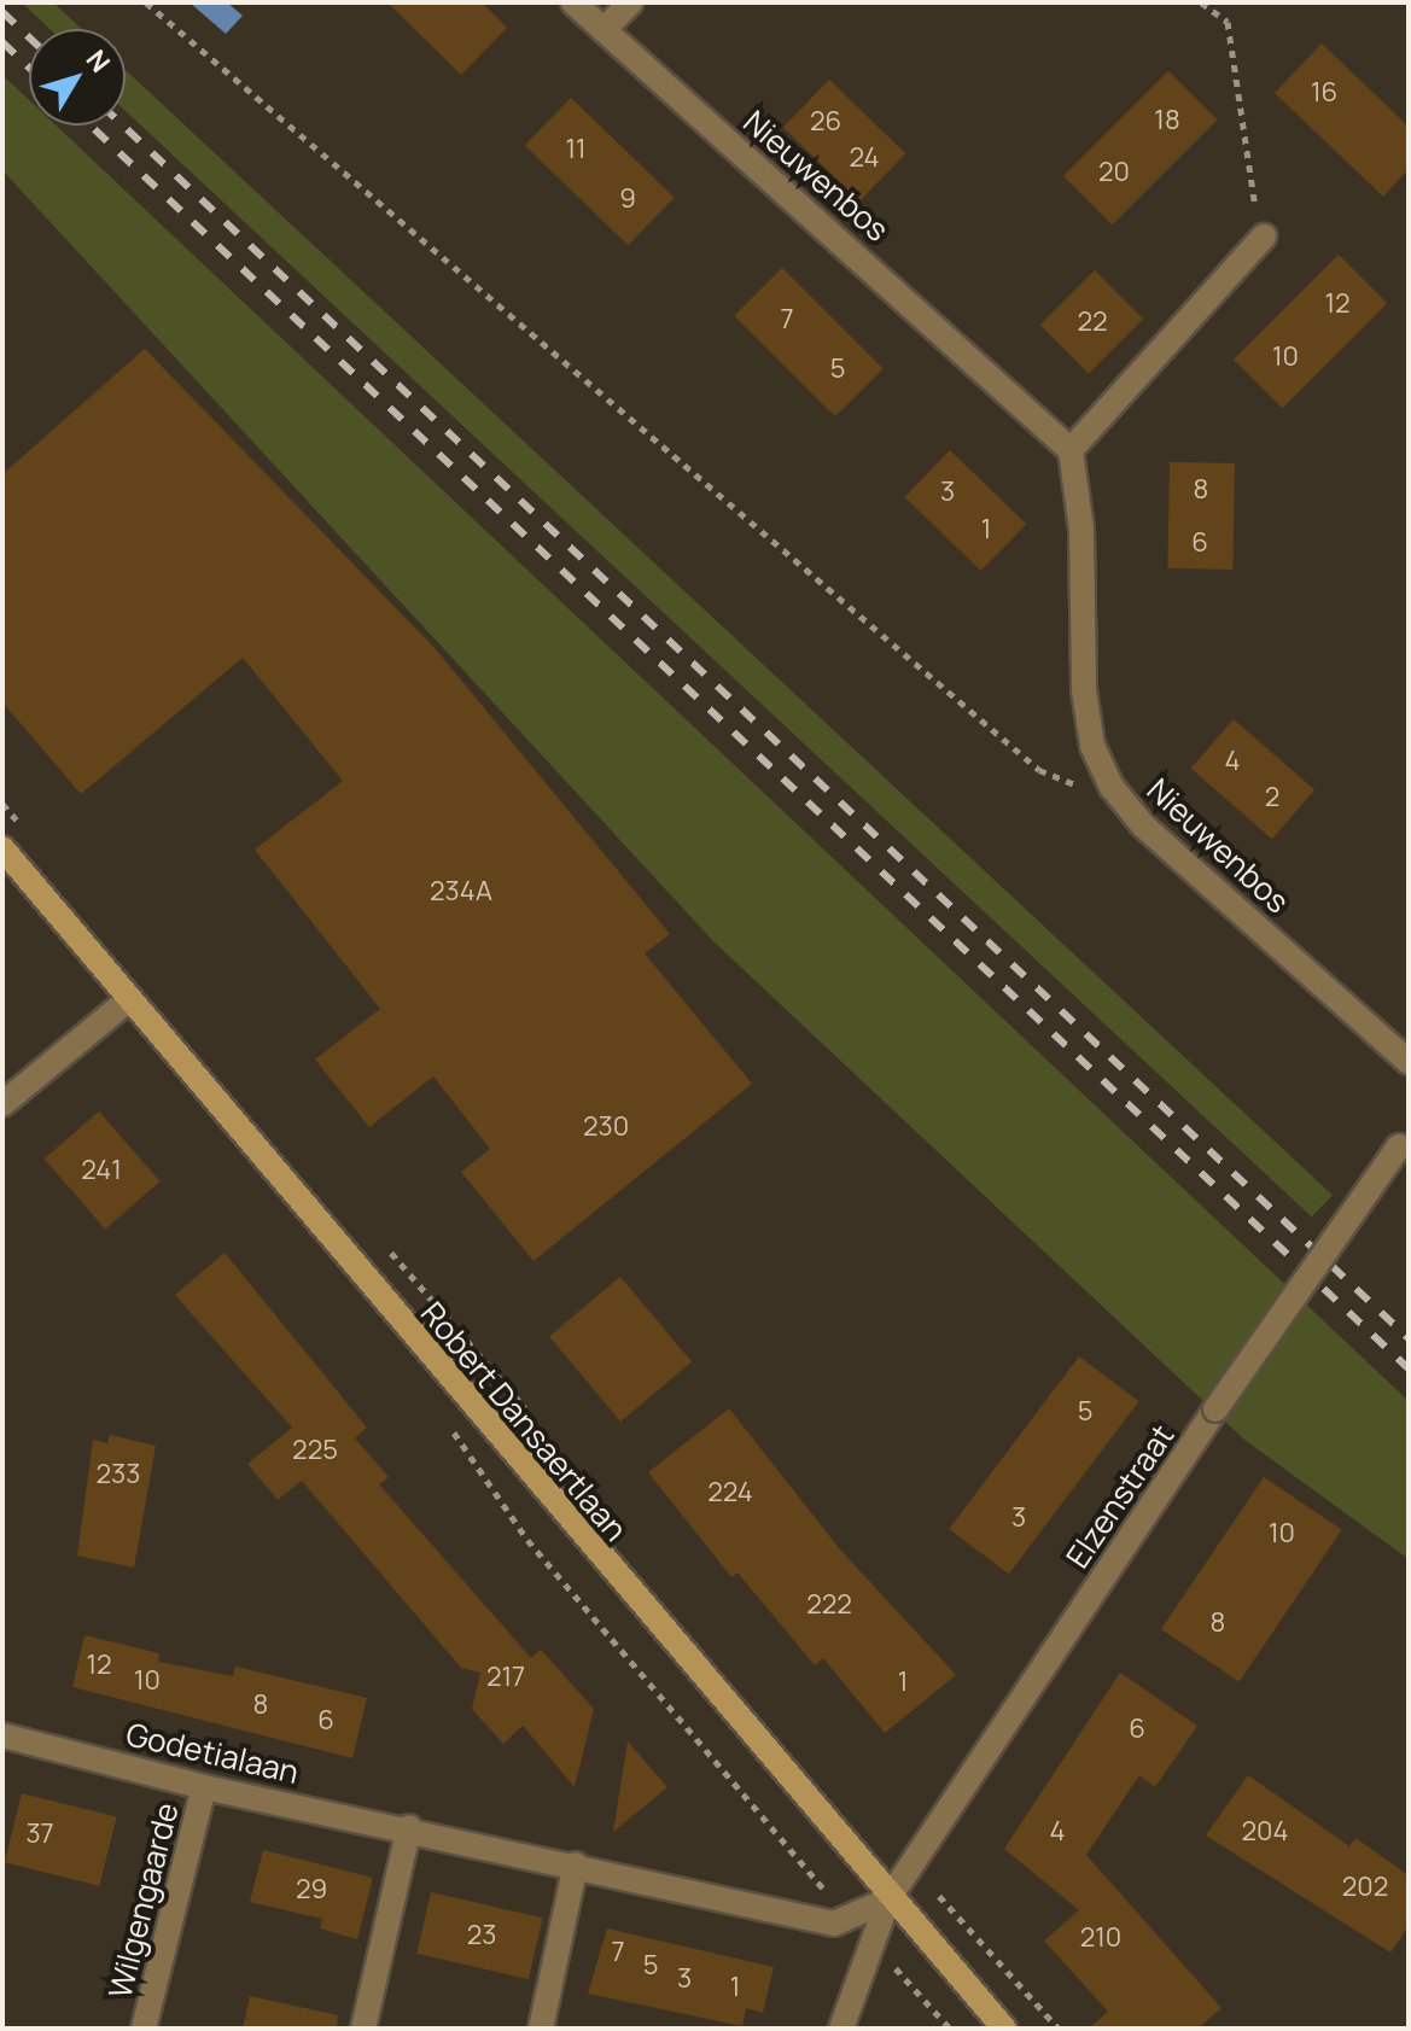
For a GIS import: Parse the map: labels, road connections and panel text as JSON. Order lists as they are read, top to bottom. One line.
{"streets":{"street":["Nieuwenbos","Robert Dansaertlaan","Elzenstraat","Godetialaan","Wilgengaarde"]},"crossings":[["Robert Dansaertlaan","Elzenstraat"],["Robert Dansaertlaan","Godetialaan"],["Elzenstraat","Godetialaan"],["Godetialaan","Wilgengaarde"]],"house_numbers":["16","18","26","11","24","20","9","12","7","22","10","5","8","3","1","6","4","2","234A","230","241","5","225","233","224","3","10","222","8","12","217","10","1","8","6","6","4","204","37","202","29","23","210","7","5","3","1"],"north":"top right"}
